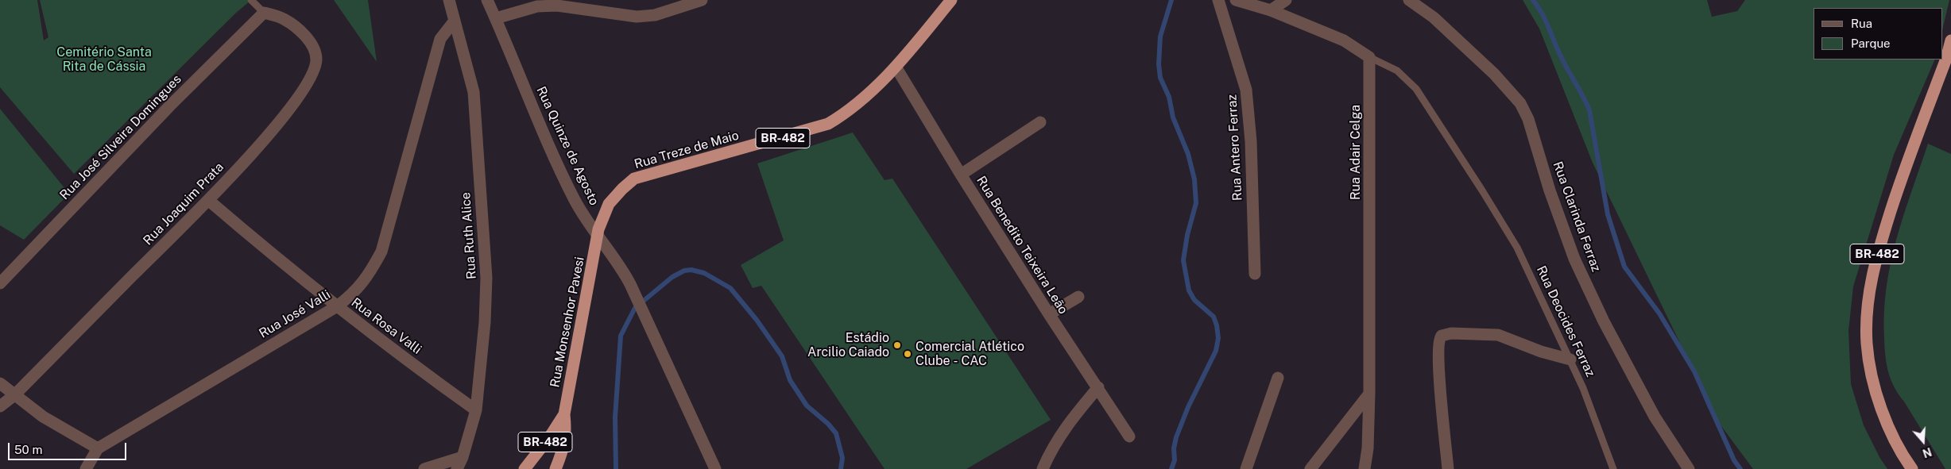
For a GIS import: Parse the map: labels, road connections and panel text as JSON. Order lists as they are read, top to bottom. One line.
{"streets":{"highway":["BR-482","Rua Treze de Maio","Rua Monsenhor Pavesi"],"street":["Rua José Silveira Domingues","Rua Quinze de Agosto","Rua Antero Ferraz","Rua Adair Celga","Rua Joaquim Prata","Rua Clarinda Ferraz","Rua Ruth Alice","Rua Benedito Teixeira Leão","Rua José Valli","Rua Rosa Valli"],"lane":["Rua Deocides Ferraz"]},"crossings":[["Rua José Silveira Domingues","Rua Joaquim Prata"],["Rua Quinze de Agosto","Rua Treze de Maio"],["Rua Quinze de Agosto","Rua Monsenhor Pavesi"],["Rua Treze de Maio","Rua Benedito Teixeira Leão"],["Rua Treze de Maio","Rua Monsenhor Pavesi"],["Rua Adair Celga","Rua Deocides Ferraz"],["Rua Joaquim Prata","Rua Rosa Valli"],["Rua Ruth Alice","Rua José Valli"],["Rua Ruth Alice","Rua Rosa Valli"],["Rua José Valli","Rua Rosa Valli"]],"parks":["Cemitério Santa Rita de Cássia"],"places":["Estádio Arcilio Caiado","Comercial Atlético Clube - CAC"],"legend":["Rua","Parque"],"scale_bar":"50 m","north":"bottom"}
